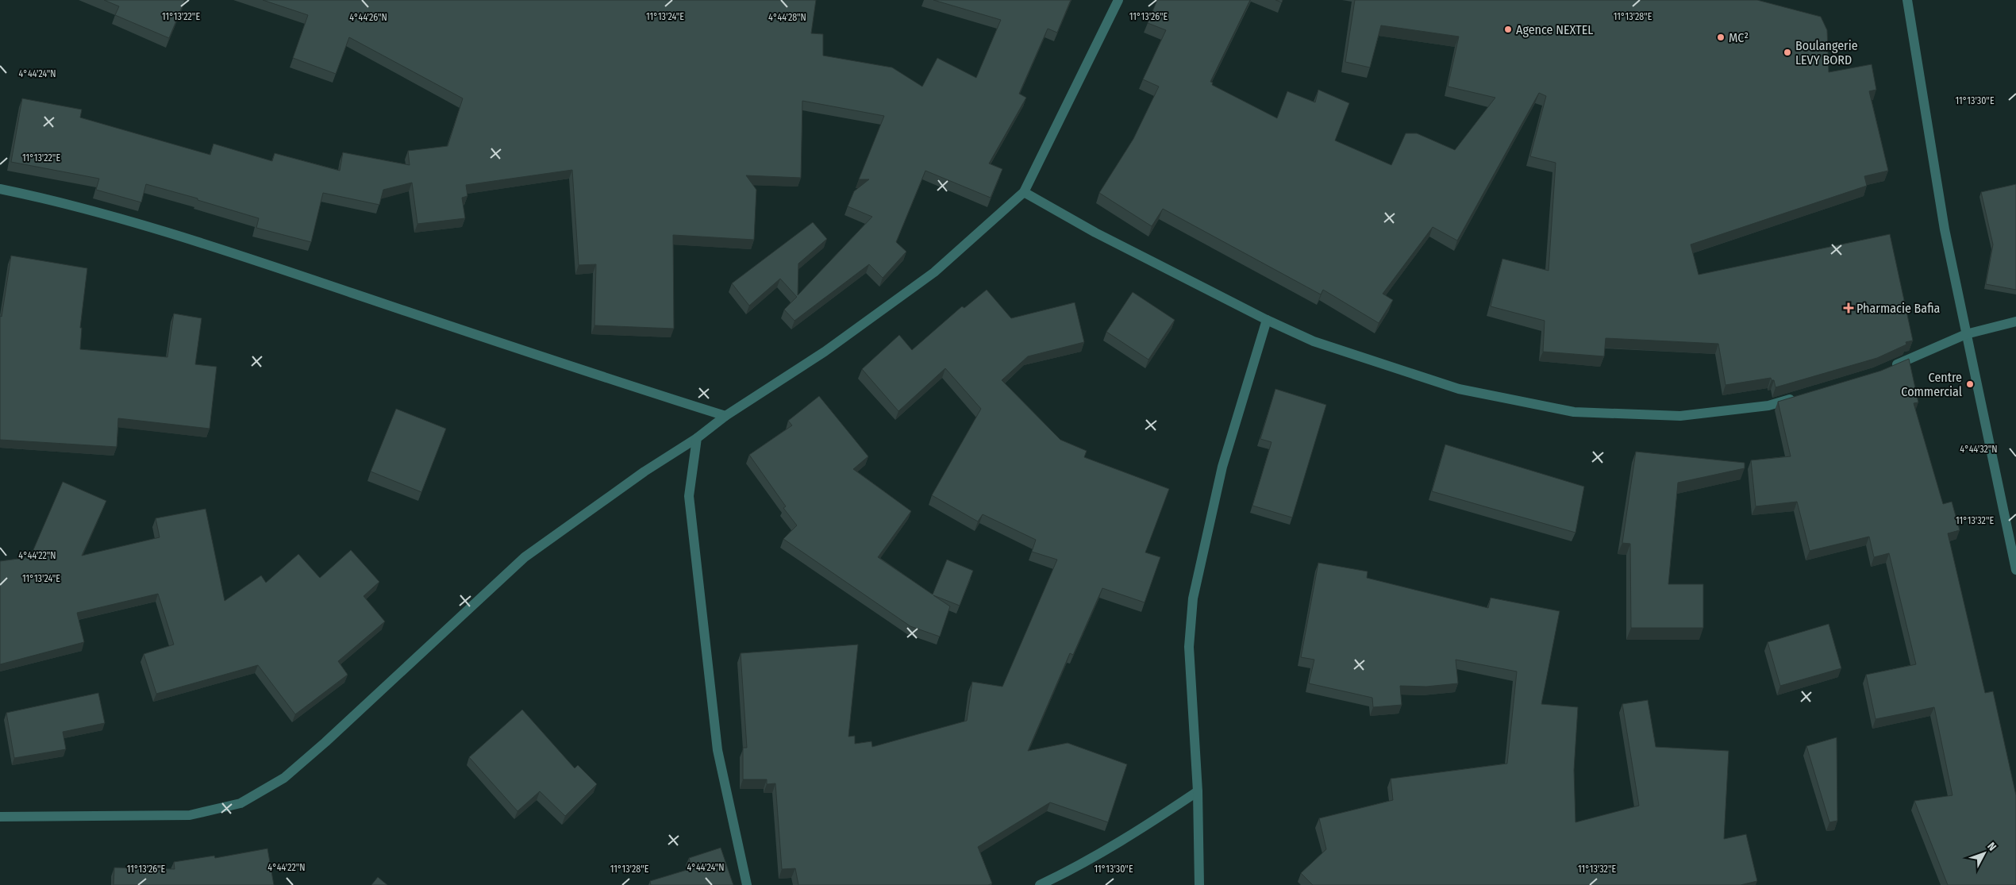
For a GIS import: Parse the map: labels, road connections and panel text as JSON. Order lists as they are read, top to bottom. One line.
{"places":{"other":["Agence NEXTEL","MC²","Boulangerie LEVY BORD","Centre Commercial"],"health":["Pharmacie Bafia"]},"north":"top right","coordinates":["11°13'22\"E","11°13'24\"E","11°13'26\"E","11°13'28\"E","4°44'26\"N","4°44'28\"N","4°44'24\"N","11°13'30\"E","4°44'32\"N","11°13'32\"E","4°44'22\"N"]}
